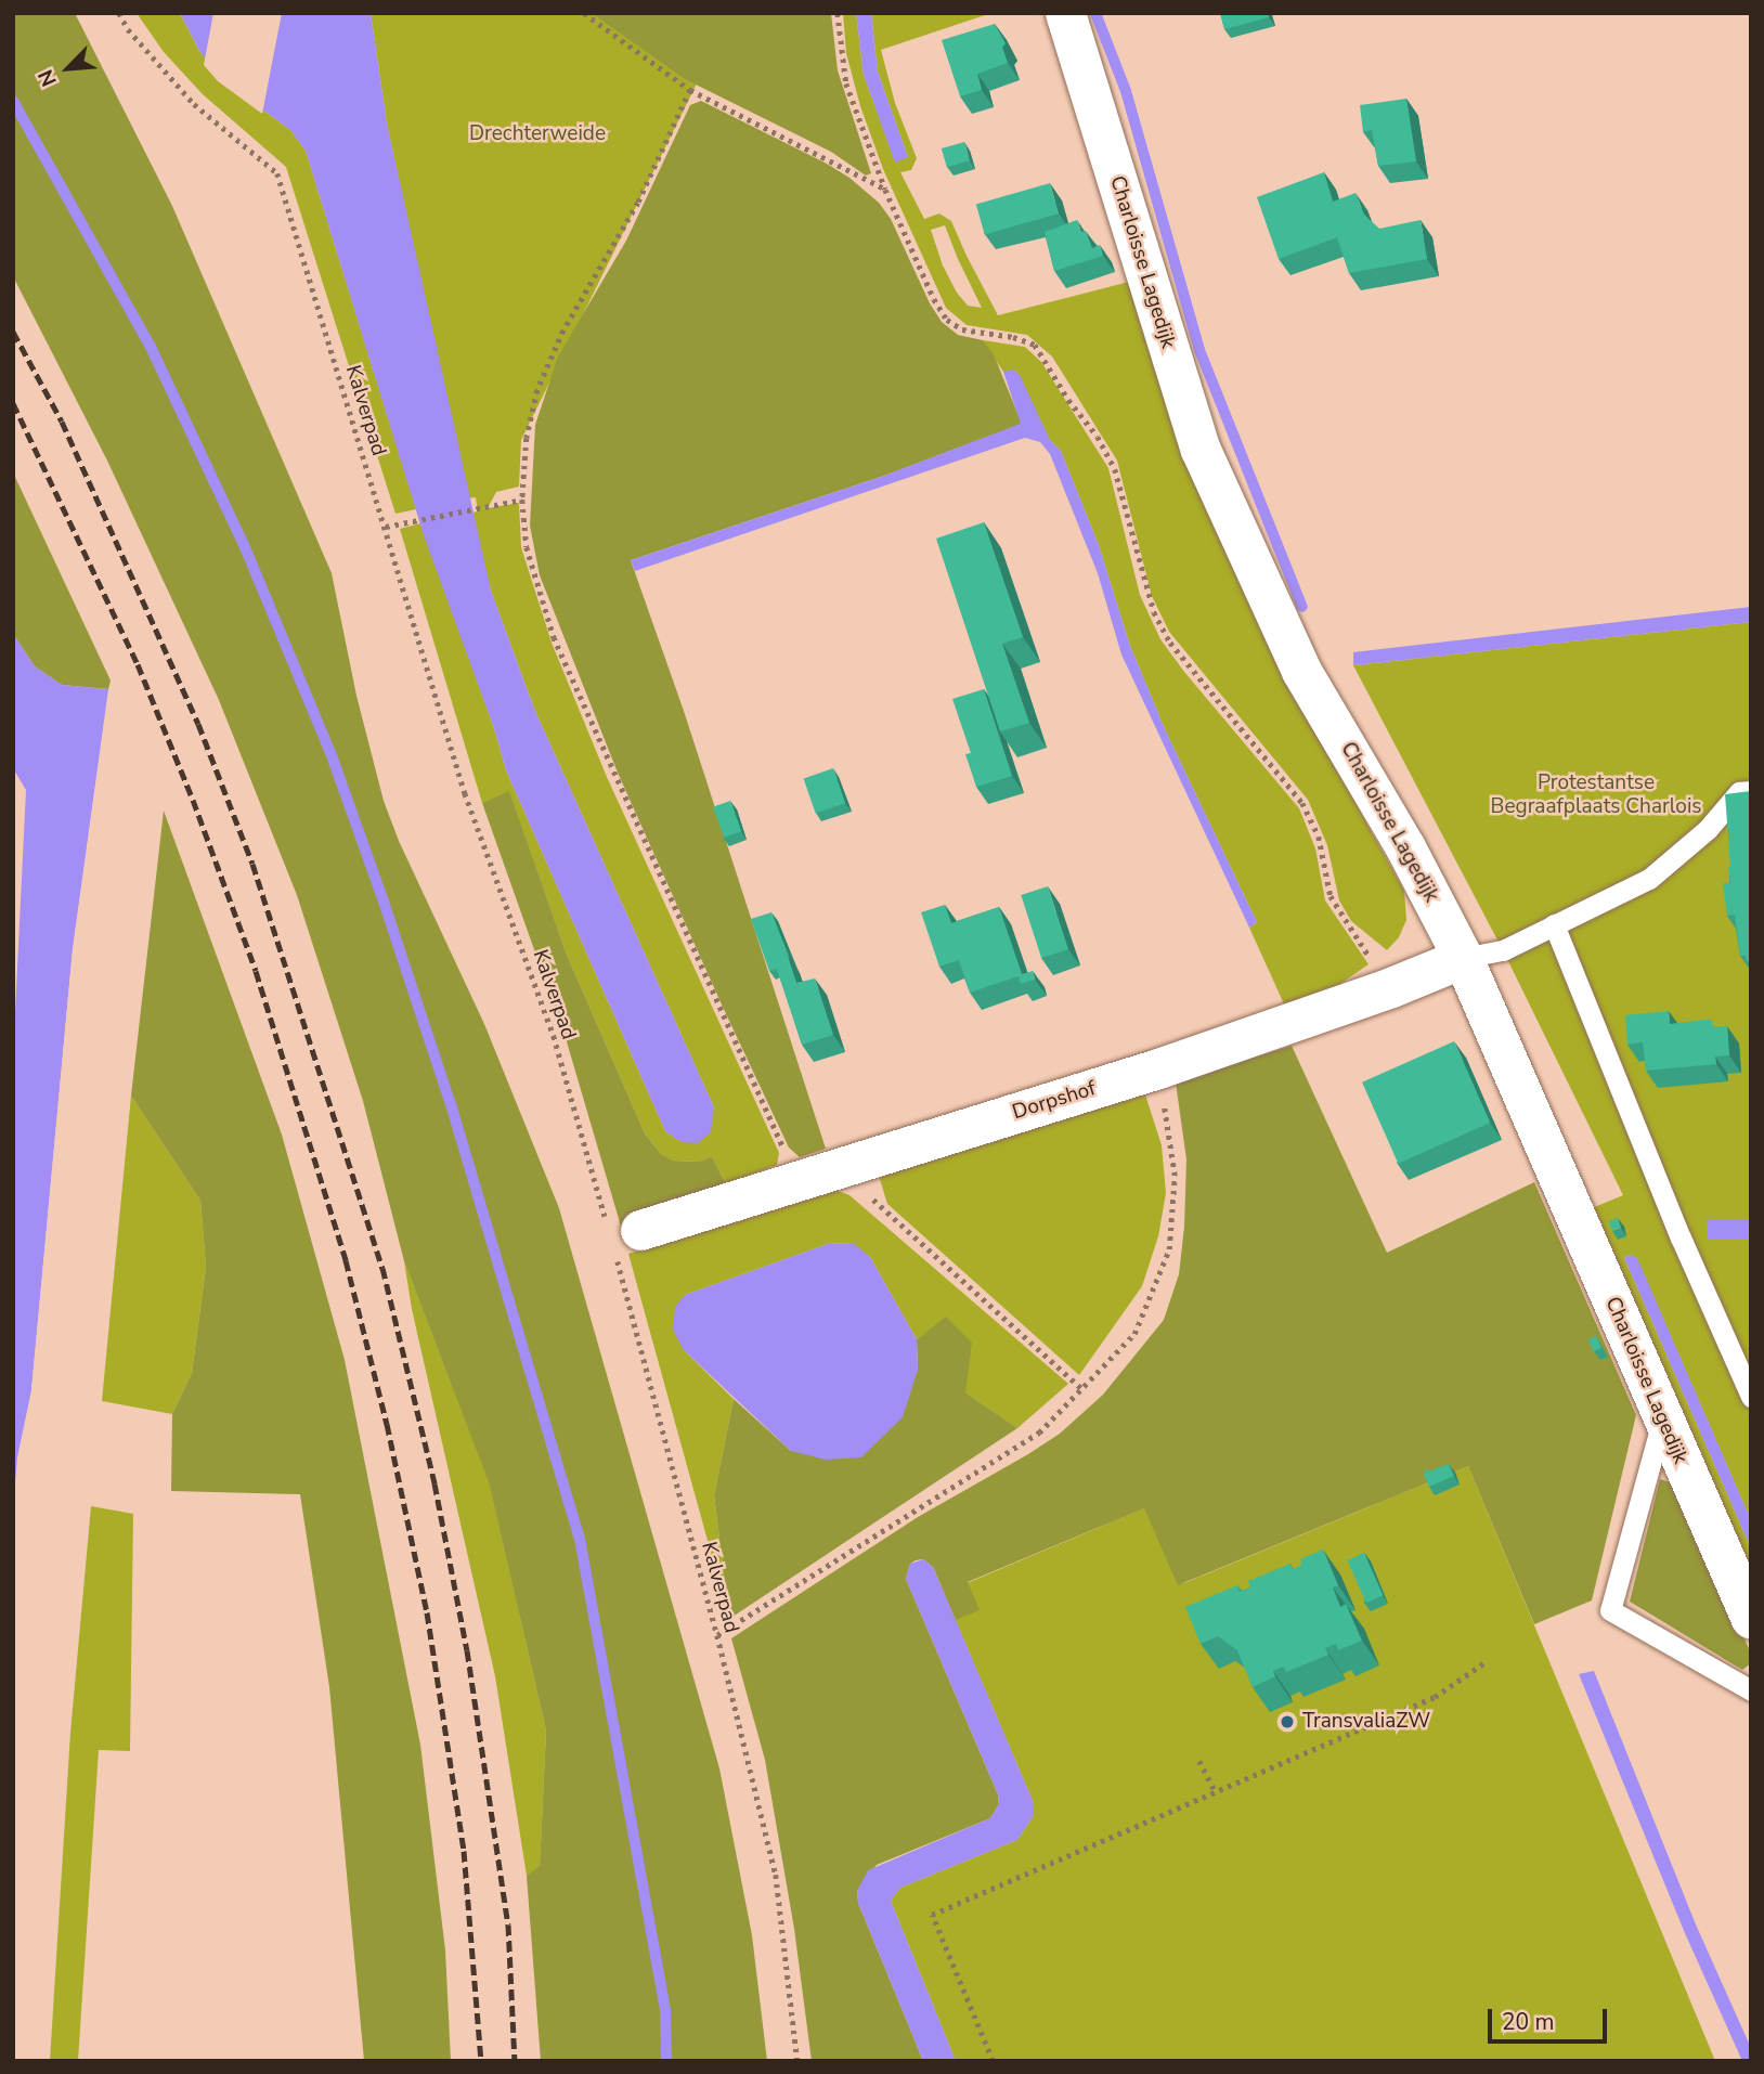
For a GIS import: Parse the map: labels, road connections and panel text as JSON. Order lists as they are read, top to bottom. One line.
{"streets":{"street":["Charloisse Lagedijk","Dorpshof"],"path":["Kalverpad"]},"crossings":[["Charloisse Lagedijk","Dorpshof"],["Kalverpad","Dorpshof"]],"parks":["Drechterweide","Protestantse Begraafplaats Charlois"],"places":["TransvaliaZW"],"scale_bar":"20 m","north":"bottom left"}
